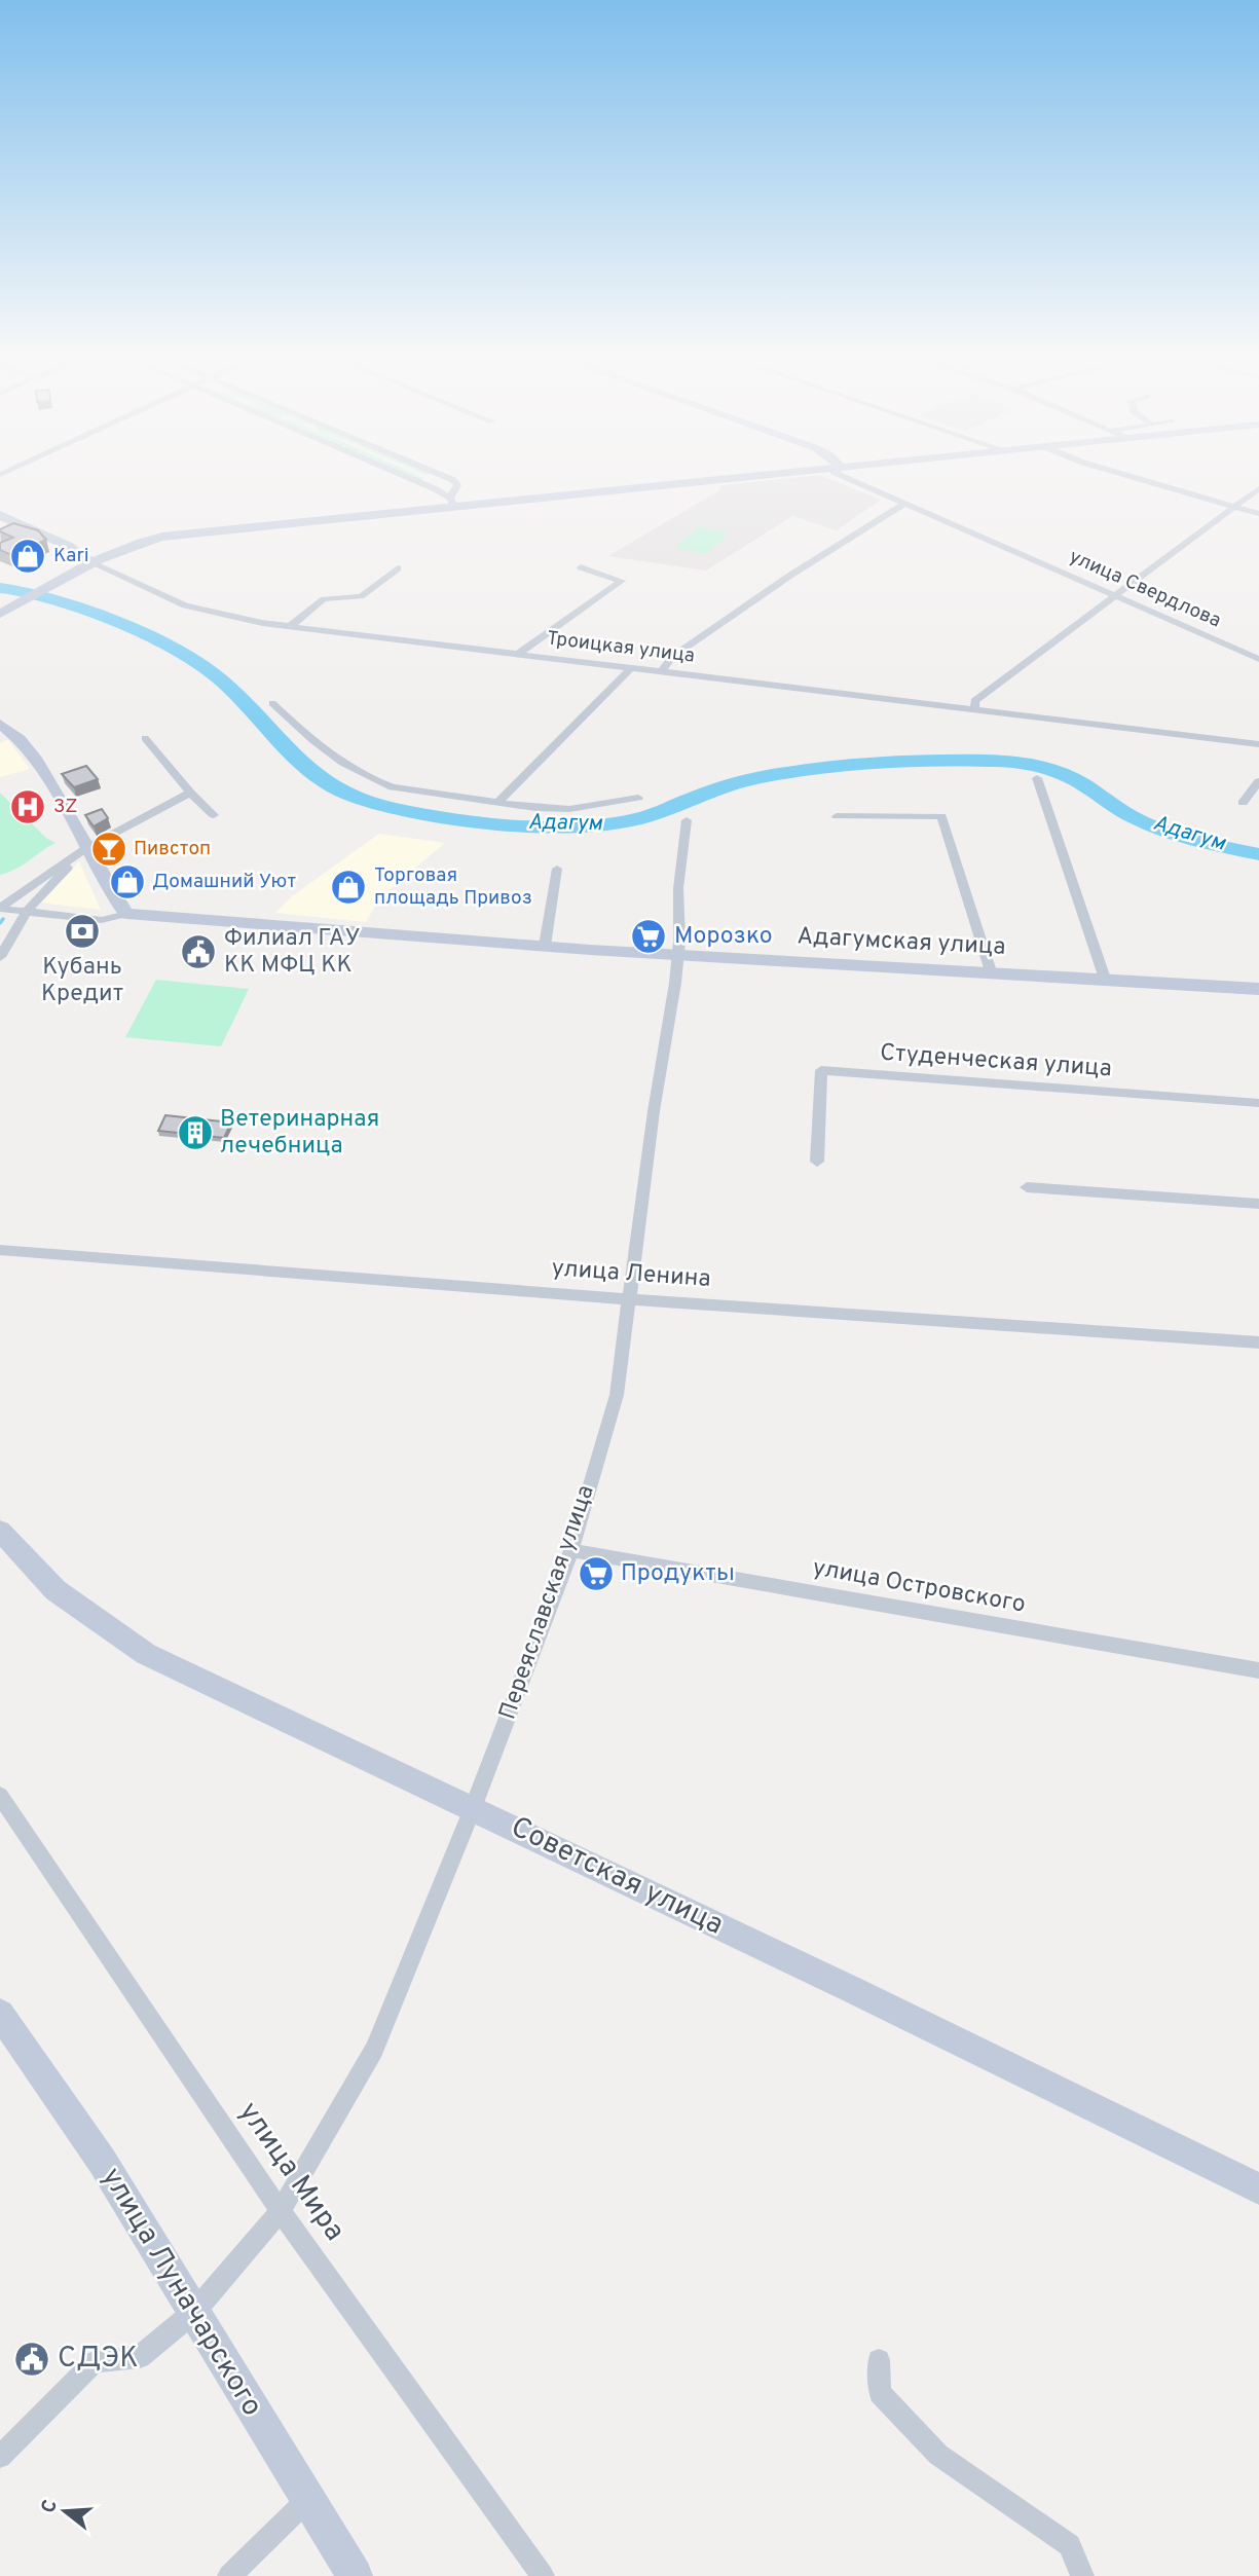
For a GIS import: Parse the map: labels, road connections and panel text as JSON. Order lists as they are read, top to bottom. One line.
{"streets":{"main road":["Троицкая улица","Адагумская улица","Советская улица","улица Луначарского"],"street":["улица Свердлова","Студенческая улица","улица Ленина","улица Островского","Переяславская улица","улица Мира"]},"crossings":[["Адагумская улица","Переяславская улица"],["улица Ленина","Переяславская улица"],["улица Островского","Переяславская улица"],["Переяславская улица","Советская улица"],["Переяславская улица","улица Мира"],["Переяславская улица","улица Луначарского"]],"water":["Адагум"],"places":{"shop":["Kari","Домашний Уют","Торговая площадь Привоз"],"hospital":["3Z"],"bar":["Пивстоп"],"bank":["Кубань Кредит"],"supermarket":["Морозко","Продукты"],"public building":["Филиал ГАУ КК МФЦ КК","СДЭК"],"building":["Ветеринарная лечебница"]},"north":"left"}
